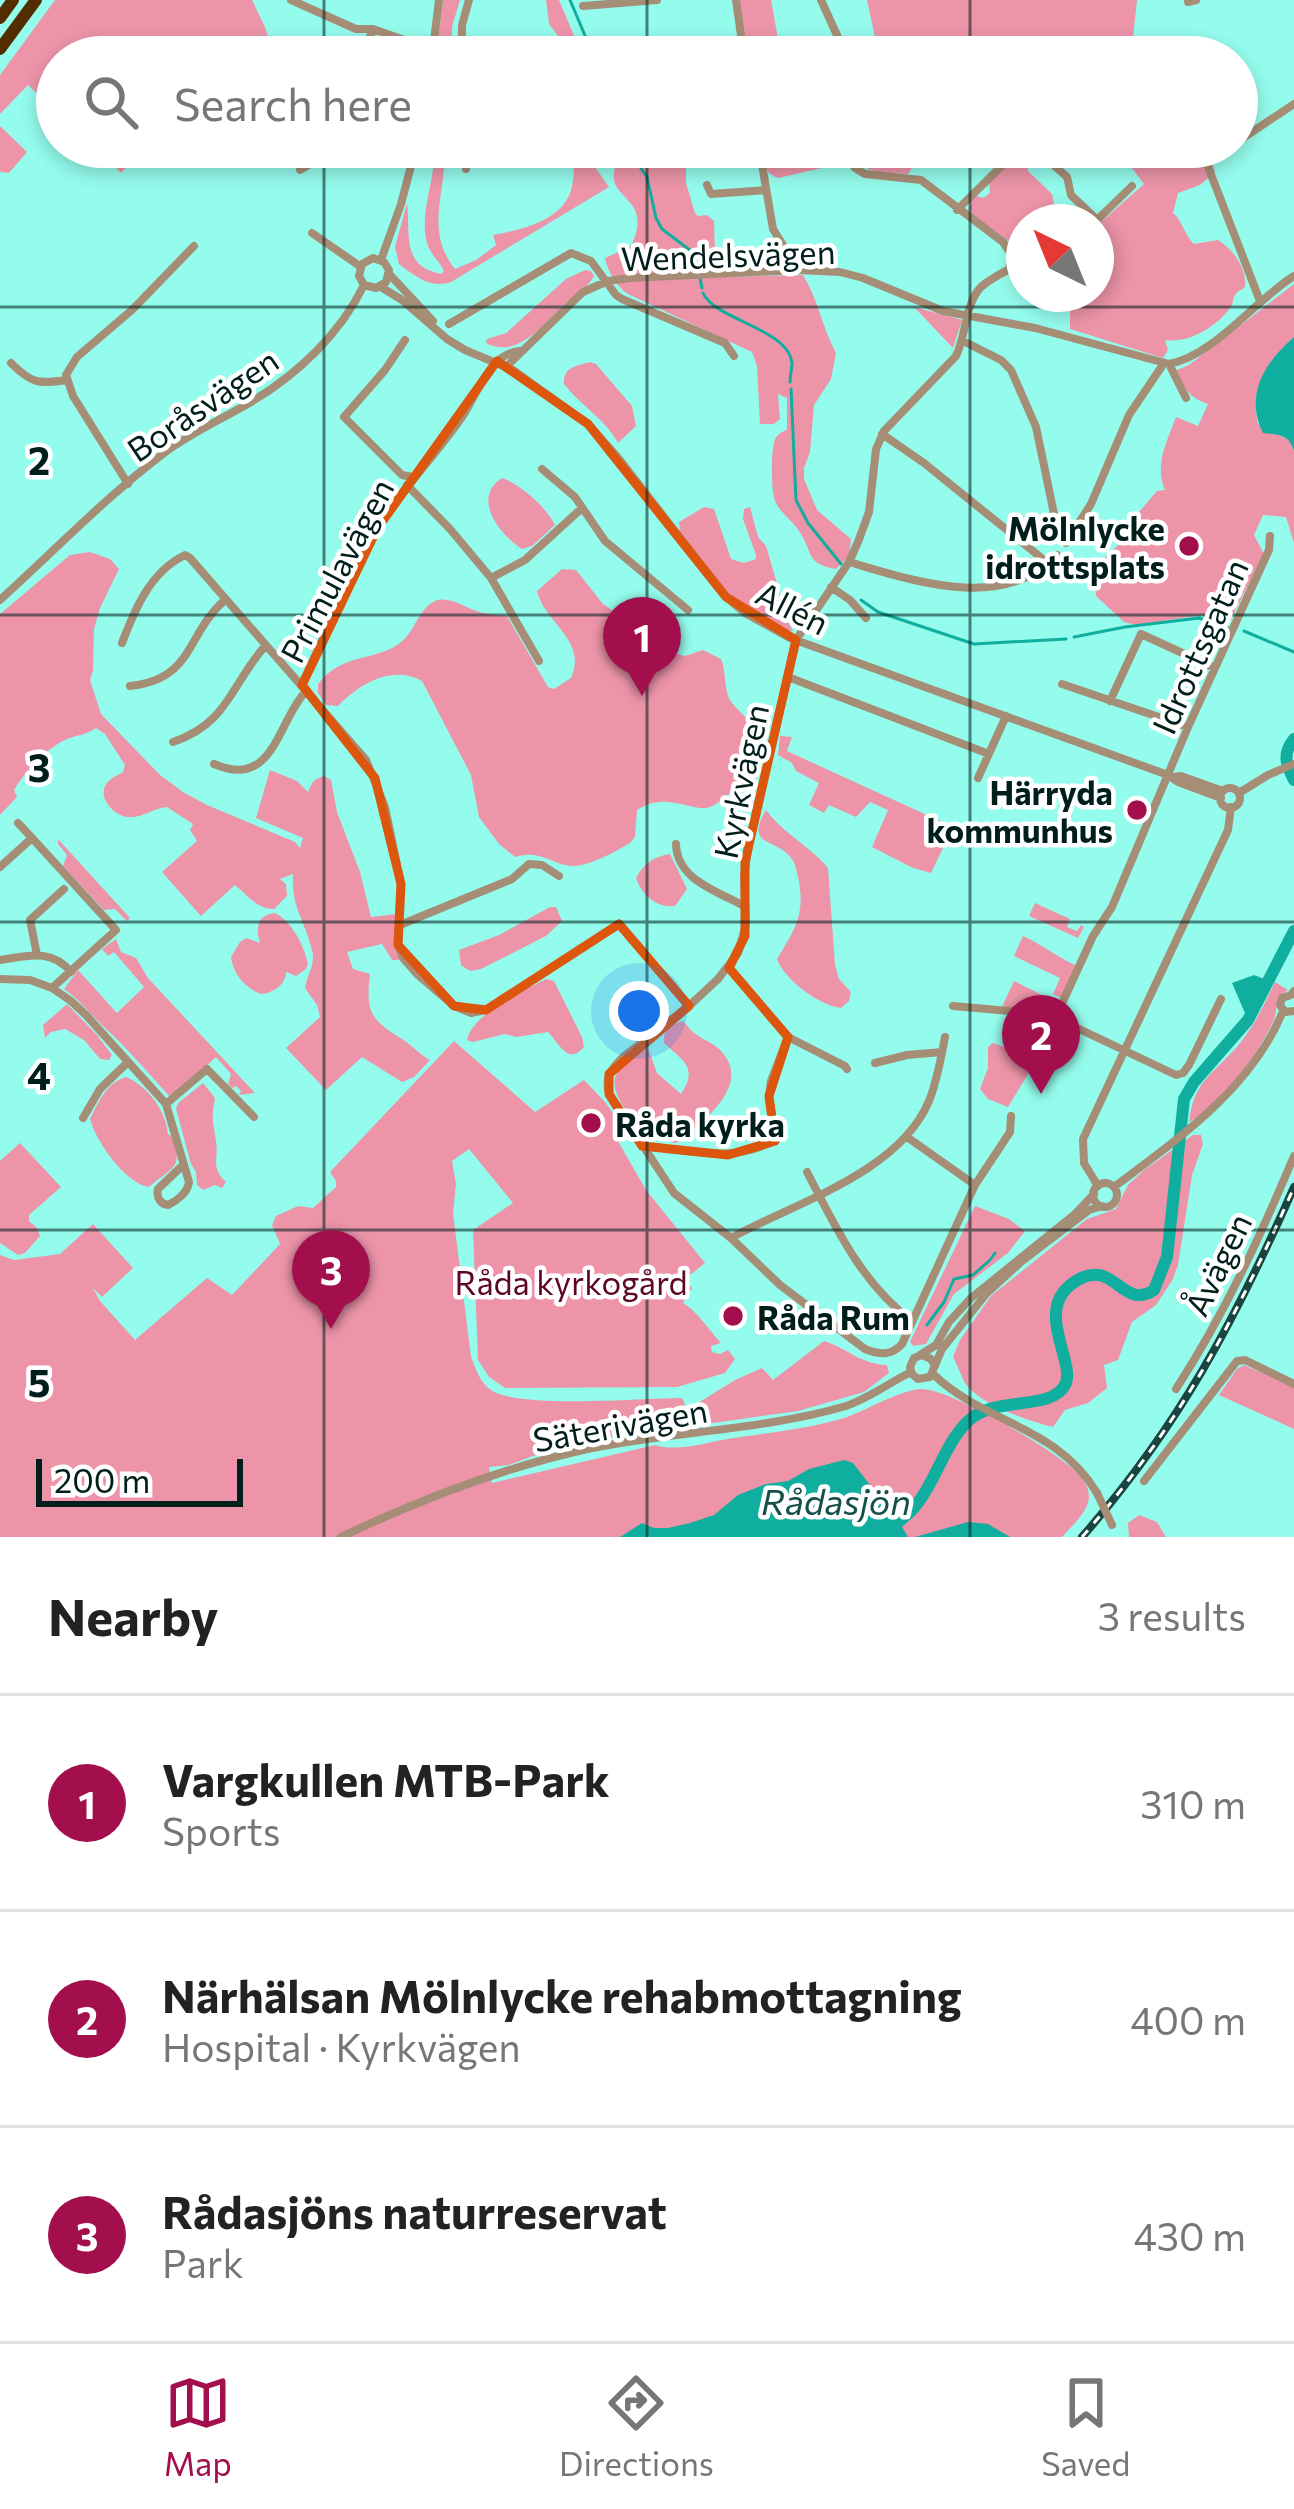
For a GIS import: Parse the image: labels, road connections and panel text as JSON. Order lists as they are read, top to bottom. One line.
{"streets":{"street":["Wendelsvägen","Boråsvägen","Primulavägen","Allén","Idrottsgatan","Kyrkvägen","Åvägen","Säterivägen"]},"crossings":[["Wendelsvägen","Primulavägen"],["Wendelsvägen","Allén"],["Boråsvägen","Allén"],["Primulavägen","Allén"],["Allén","Idrottsgatan"],["Allén","Kyrkvägen"]],"water":["Rådasjön"],"parks":["Råda kyrkogård"],"places":["Mölnlycke idrottsplats","Härryda kommunhus","Råda kyrka","Råda Rum"],"scale_bar":"200 m","north":"top left","page":{"search":"Search here","pins":["1","2","3"],"scale":"200 m","heading":["Nearby","3 results"],"list":[{"mark":"1","name":"Vargkullen MTB-Park","note":"Sports","value":"310 m"},{"mark":"2","name":"Närhälsan Mölnlycke rehabmottagning","note":"Hospital · Kyrkvägen","value":"400 m"},{"mark":"3","name":"Rådasjöns naturreservat","note":"Park","value":"430 m"}],"nav":["Map","Directions","Saved"]},"grid":{"rows":["2","3","4","5"]}}
